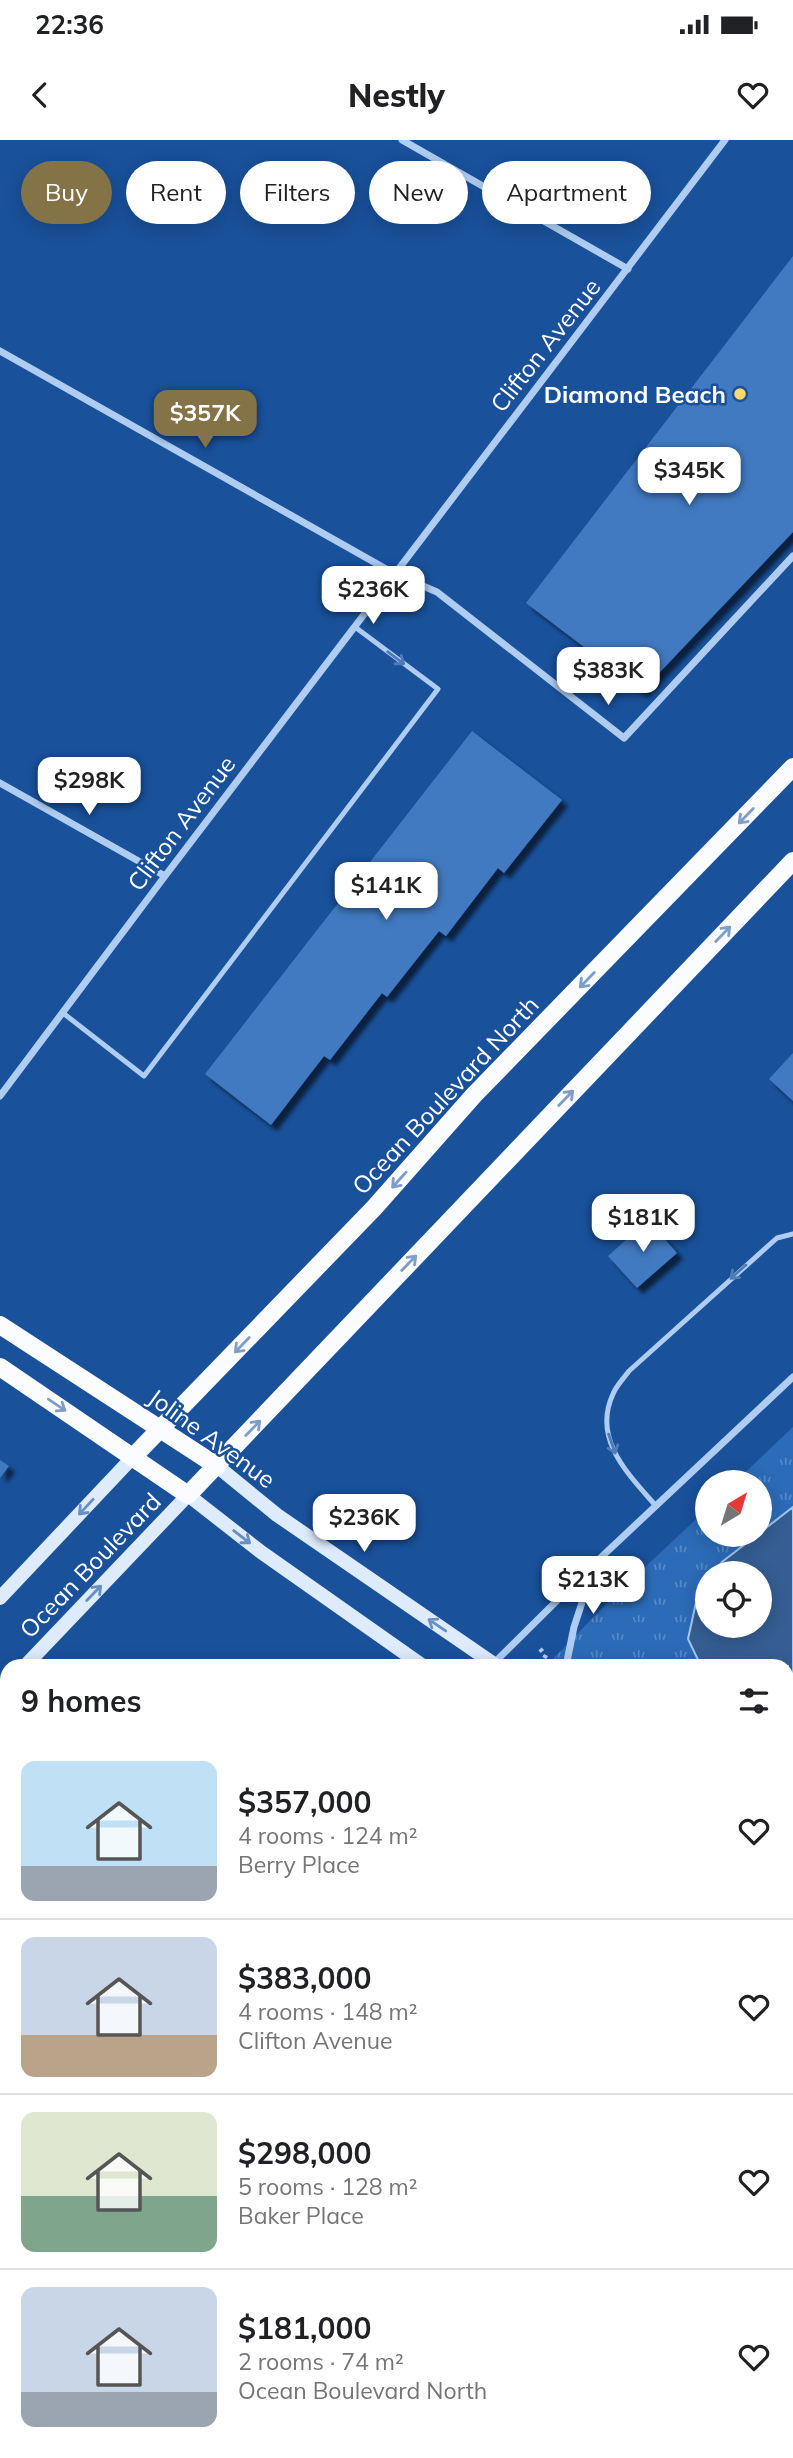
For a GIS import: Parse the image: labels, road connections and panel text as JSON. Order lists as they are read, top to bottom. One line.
{"streets":{"main road":["Ocean Boulevard North","Joline Avenue"],"street":["Clifton Avenue","Ocean Boulevard"]},"crossings":[["Ocean Boulevard North","Joline Avenue"],["Ocean Boulevard North","Ocean Boulevard"]],"one_way":["Joline Avenue"],"places":["Diamond Beach"],"north":"top right","page":{"status":"22:36","header":"Nestly","chip":["Buy","Rent","Filters","New","Apartment"],"price":["$357K","$345K","$236K","$383K","$298K","$141K","$181K","$236K","$213K"],"heading":"9 homes","list":[{"name":"$357,000","note":"4 rooms · 124 m² · Berry Place"},{"name":"$383,000","note":"4 rooms · 148 m² · Clifton Avenue"},{"name":"$298,000","note":"5 rooms · 128 m² · Baker Place"},{"name":"$181,000","note":"2 rooms · 74 m² · Ocean Boulevard North"}]}}
